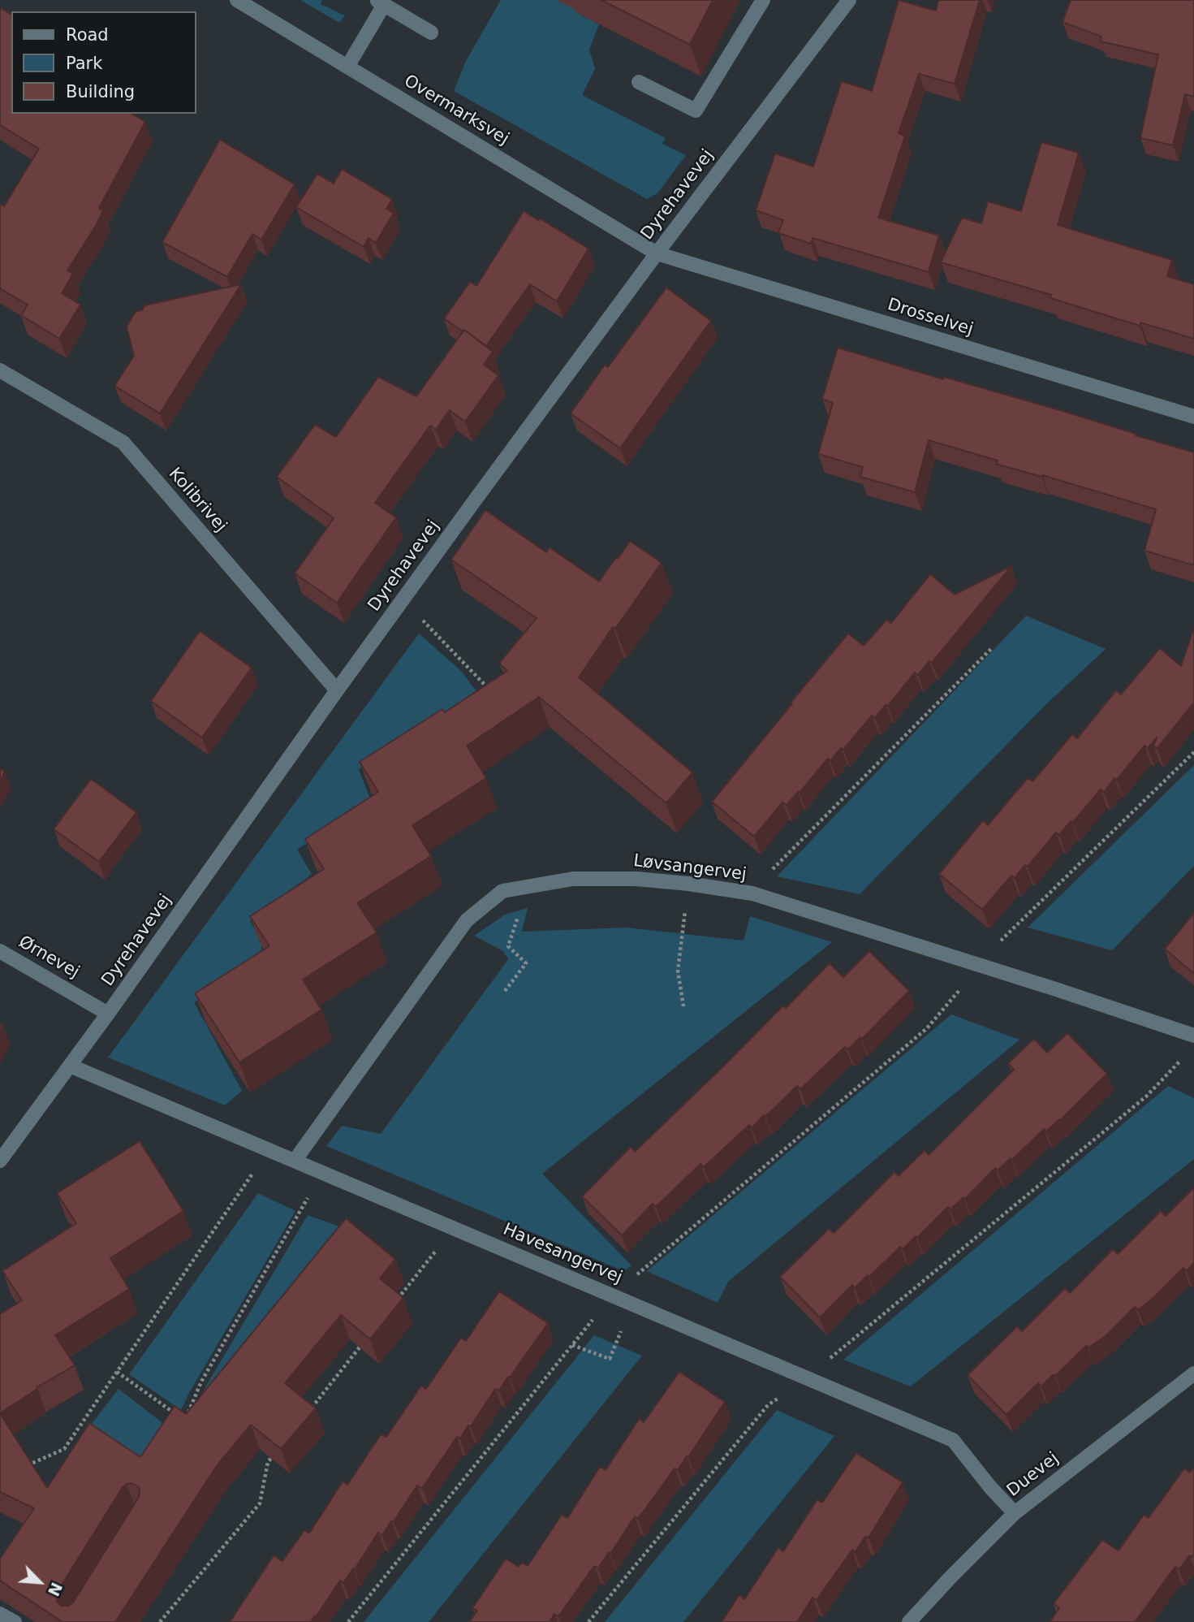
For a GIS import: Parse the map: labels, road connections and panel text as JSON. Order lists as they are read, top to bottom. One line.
{"streets":{"street":["Overmarksvej","Dyrehavevej","Drosselvej","Kolibrivej","Løvsangervej","Ørnevej","Havesangervej","Duevej"]},"crossings":[["Overmarksvej","Dyrehavevej"],["Overmarksvej","Drosselvej"],["Dyrehavevej","Drosselvej"],["Dyrehavevej","Kolibrivej"],["Dyrehavevej","Ørnevej"],["Dyrehavevej","Havesangervej"],["Løvsangervej","Havesangervej"],["Havesangervej","Duevej"]],"legend":["Road","Park","Building"],"north":"bottom right"}
